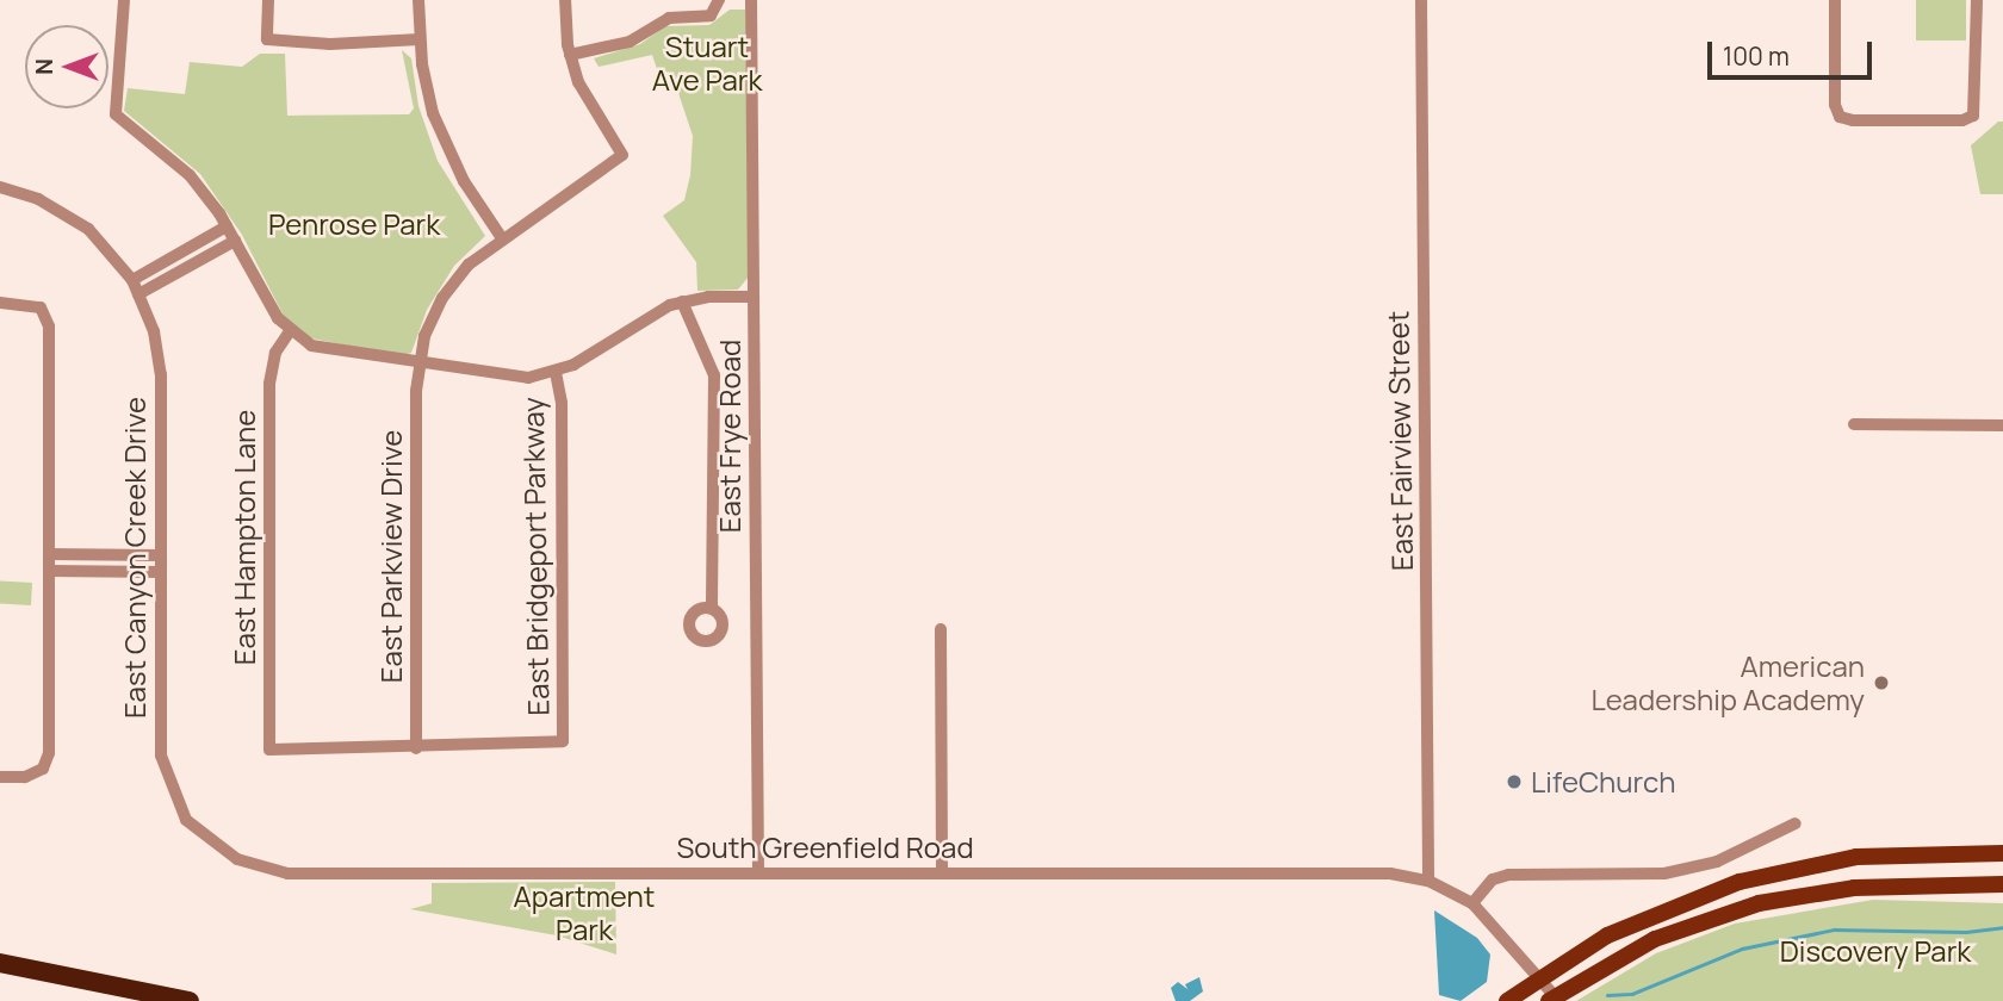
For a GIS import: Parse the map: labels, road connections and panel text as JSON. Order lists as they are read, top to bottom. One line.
{"streets":{"street":["East Frye Road","East Fairview Street","East Hampton Lane","East Parkview Drive","East Bridgeport Parkway","East Canyon Creek Drive","South Greenfield Road"]},"crossings":[["East Frye Road","South Greenfield Road"],["East Fairview Street","South Greenfield Road"],["East Hampton Lane","East Parkview Drive"],["East Hampton Lane","East Bridgeport Parkway"],["East Parkview Drive","East Bridgeport Parkway"],["East Canyon Creek Drive","South Greenfield Road"]],"parks":["Stuart Ave Park","Penrose Park","Apartment Park","Discovery Park"],"places":["American Leadership Academy","LifeChurch"],"scale_bar":"100 m","north":"left"}
